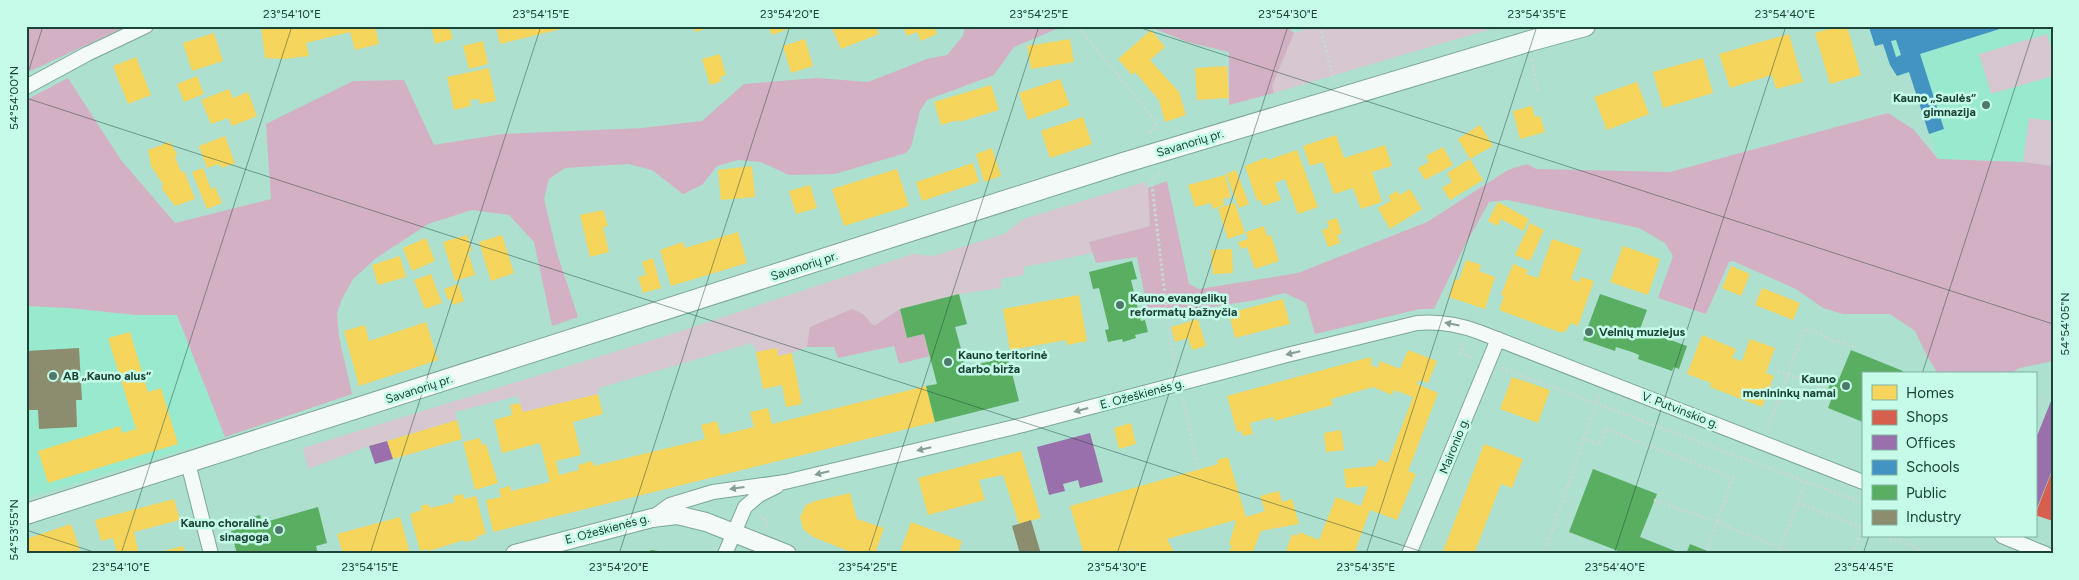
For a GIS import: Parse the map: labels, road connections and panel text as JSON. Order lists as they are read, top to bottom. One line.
{"streets":{"main road":["Savanorių pr."],"street":["E. Ožeškienės g.","V. Putvinskio g.","Maironio g."]},"crossings":[["E. Ožeškienės g.","V. Putvinskio g."],["E. Ožeškienės g.","Maironio g."],["V. Putvinskio g.","Maironio g."]],"one_way":["E. Ožeškienės g."],"places":["Kauno „Saulės“ gimnazija","Kauno evangelikų reformatų bažnyčia","Velnių muziejus","Kauno teritorinė darbo birža","AB „Kauno alus“","Kauno menininkų namai","Kauno choralinė sinagoga"],"legend":["Homes","Shops","Offices","Schools","Public","Industry"],"coordinates":["23°54'10\"E","23°54'15\"E","23°54'20\"E","23°54'25\"E","23°54'30\"E","23°54'35\"E","23°54'40\"E","54°54'00\"N","54°54'05\"N","54°53'55\"N","23°54'45\"E"]}
